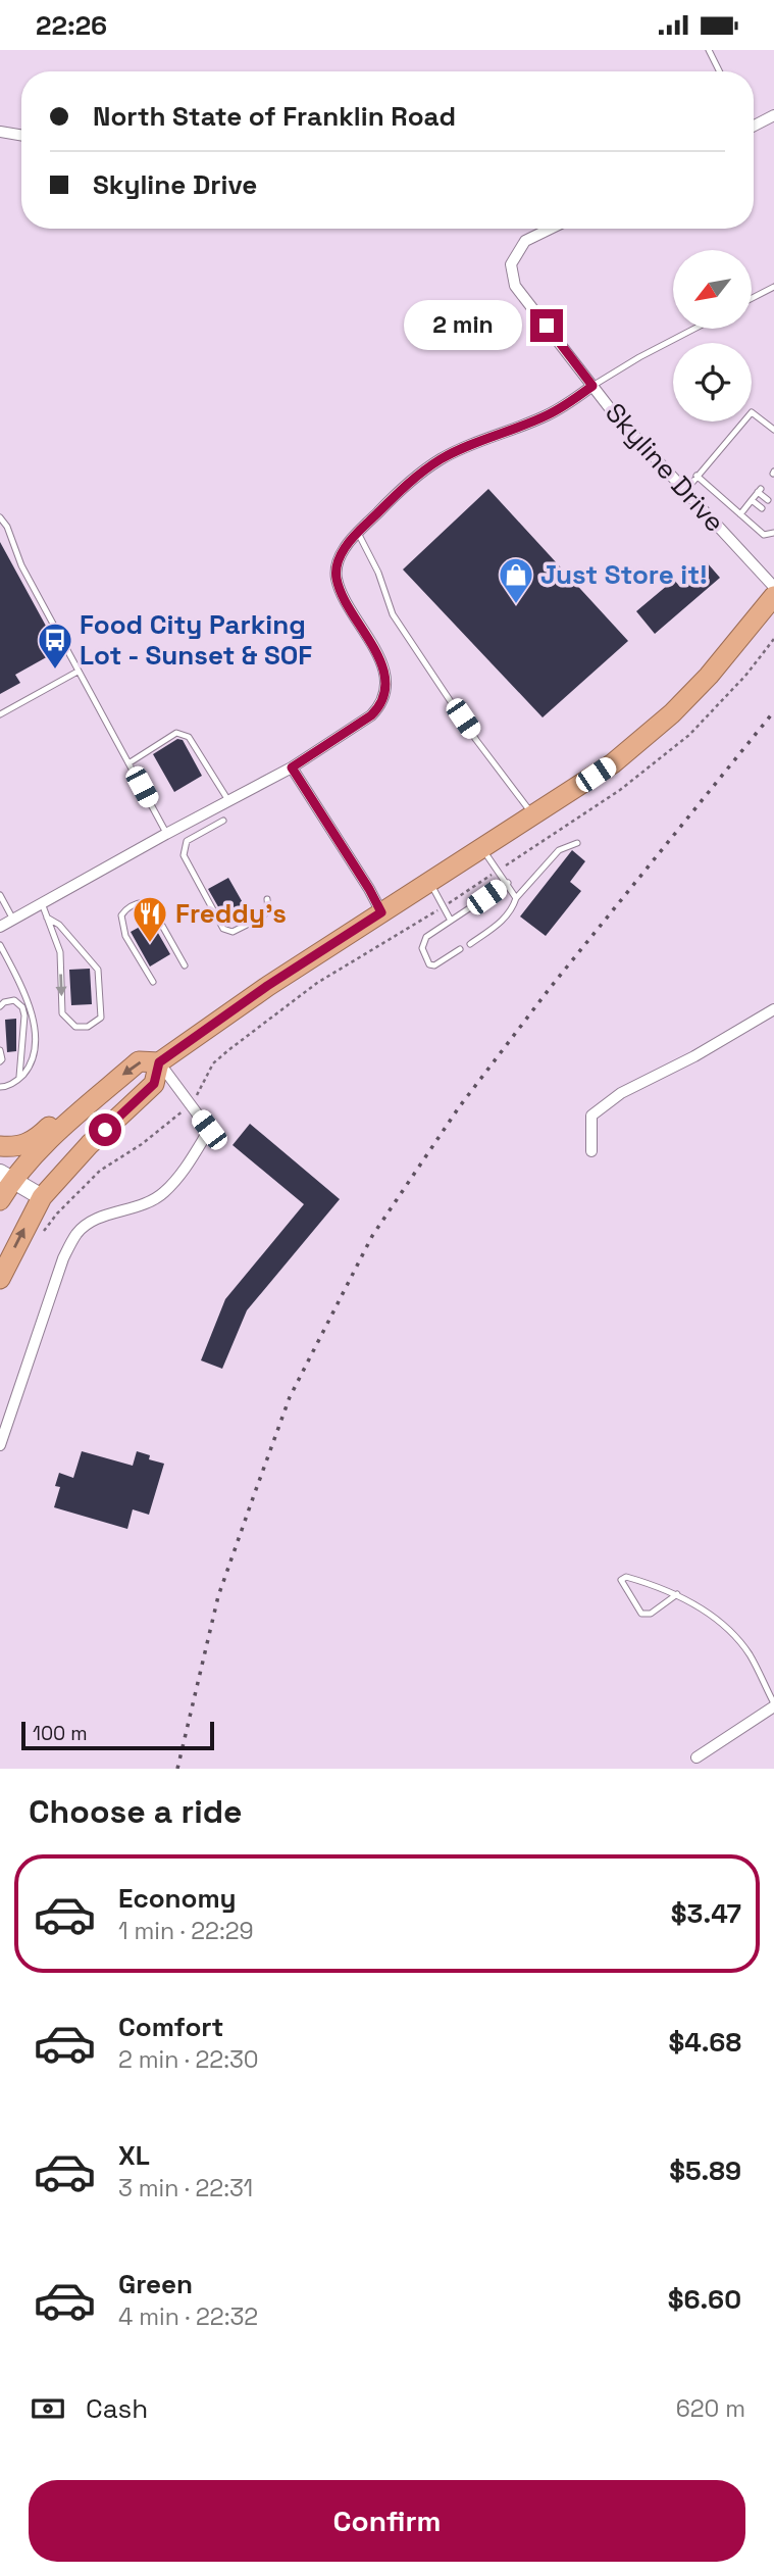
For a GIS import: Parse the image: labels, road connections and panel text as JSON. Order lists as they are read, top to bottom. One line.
{"streets":{"street":["Skyline Drive"]},"places":{"shop":["Just Store it!"],"bus stop":["Food City Parking Lot - Sunset & SOF"],"restaurant":["Freddy's"]},"scale_bar":"100 m","north":"bottom left","page":{"status":"22:26","banner":["North State of Franklin Road","Skyline Drive"],"bubble":"2 min","scale":"100 m","heading":"Choose a ride","list":[{"name":"Economy","note":"1 min · 22:29","value":"$3.47"},{"name":"Comfort","note":"2 min · 22:30","value":"$4.68"},{"name":"XL","note":"3 min · 22:31","value":"$5.89"},{"name":"Green","note":"4 min · 22:32","value":"$6.60"}],"pay":["Cash","620 m"],"buttons":"Confirm"}}
